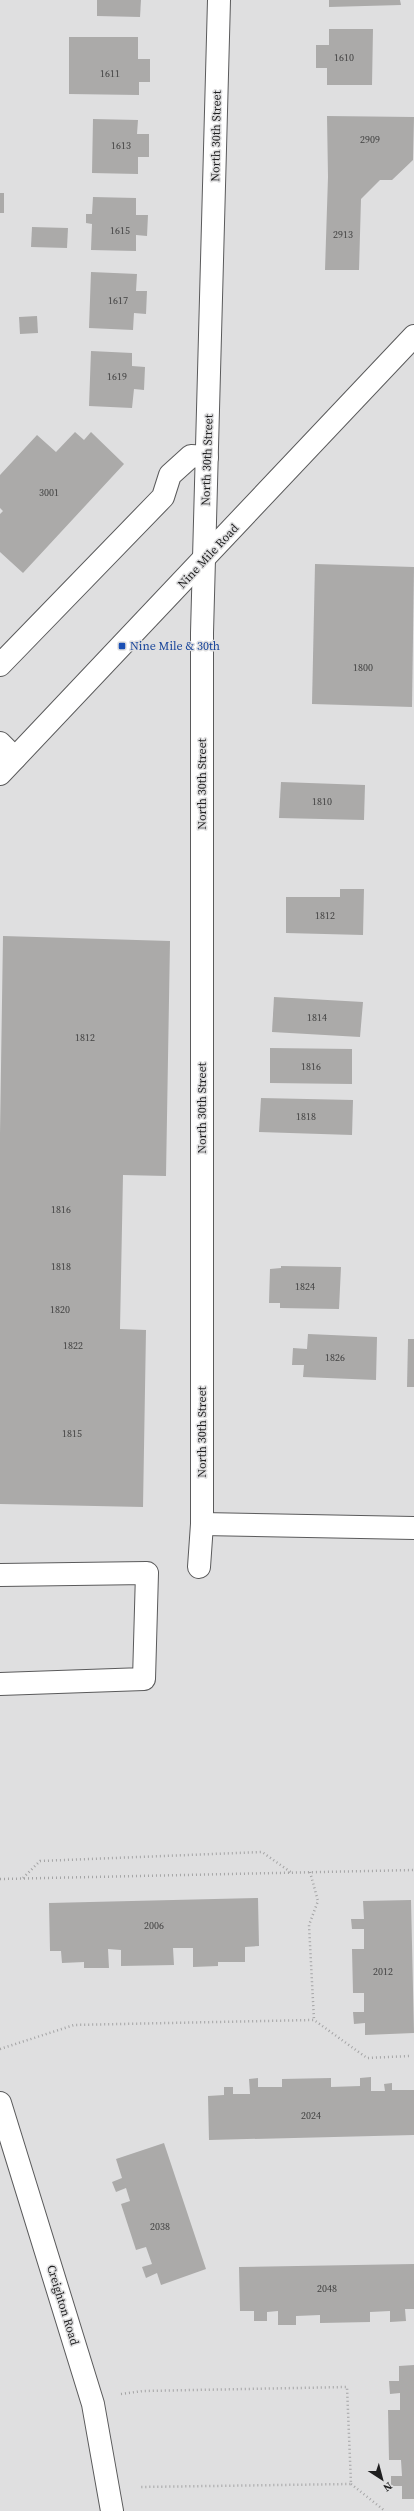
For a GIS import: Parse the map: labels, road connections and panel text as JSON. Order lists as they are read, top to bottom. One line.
{"streets":{"street":["North 30th Street","Nine Mile Road","Creighton Road"]},"crossings":[["North 30th Street","Nine Mile Road"]],"places":{"transit":["Nine Mile & 30th"]},"house_numbers":["1610","1611","2909","1613","1615","2913","1617","1619","3001","1800","1810","1812","1814","1812","1816","1818","1816","1818","1824","1820","1822","1826","1815","2006","2012","2024","2038","2048"],"north":"bottom right"}
